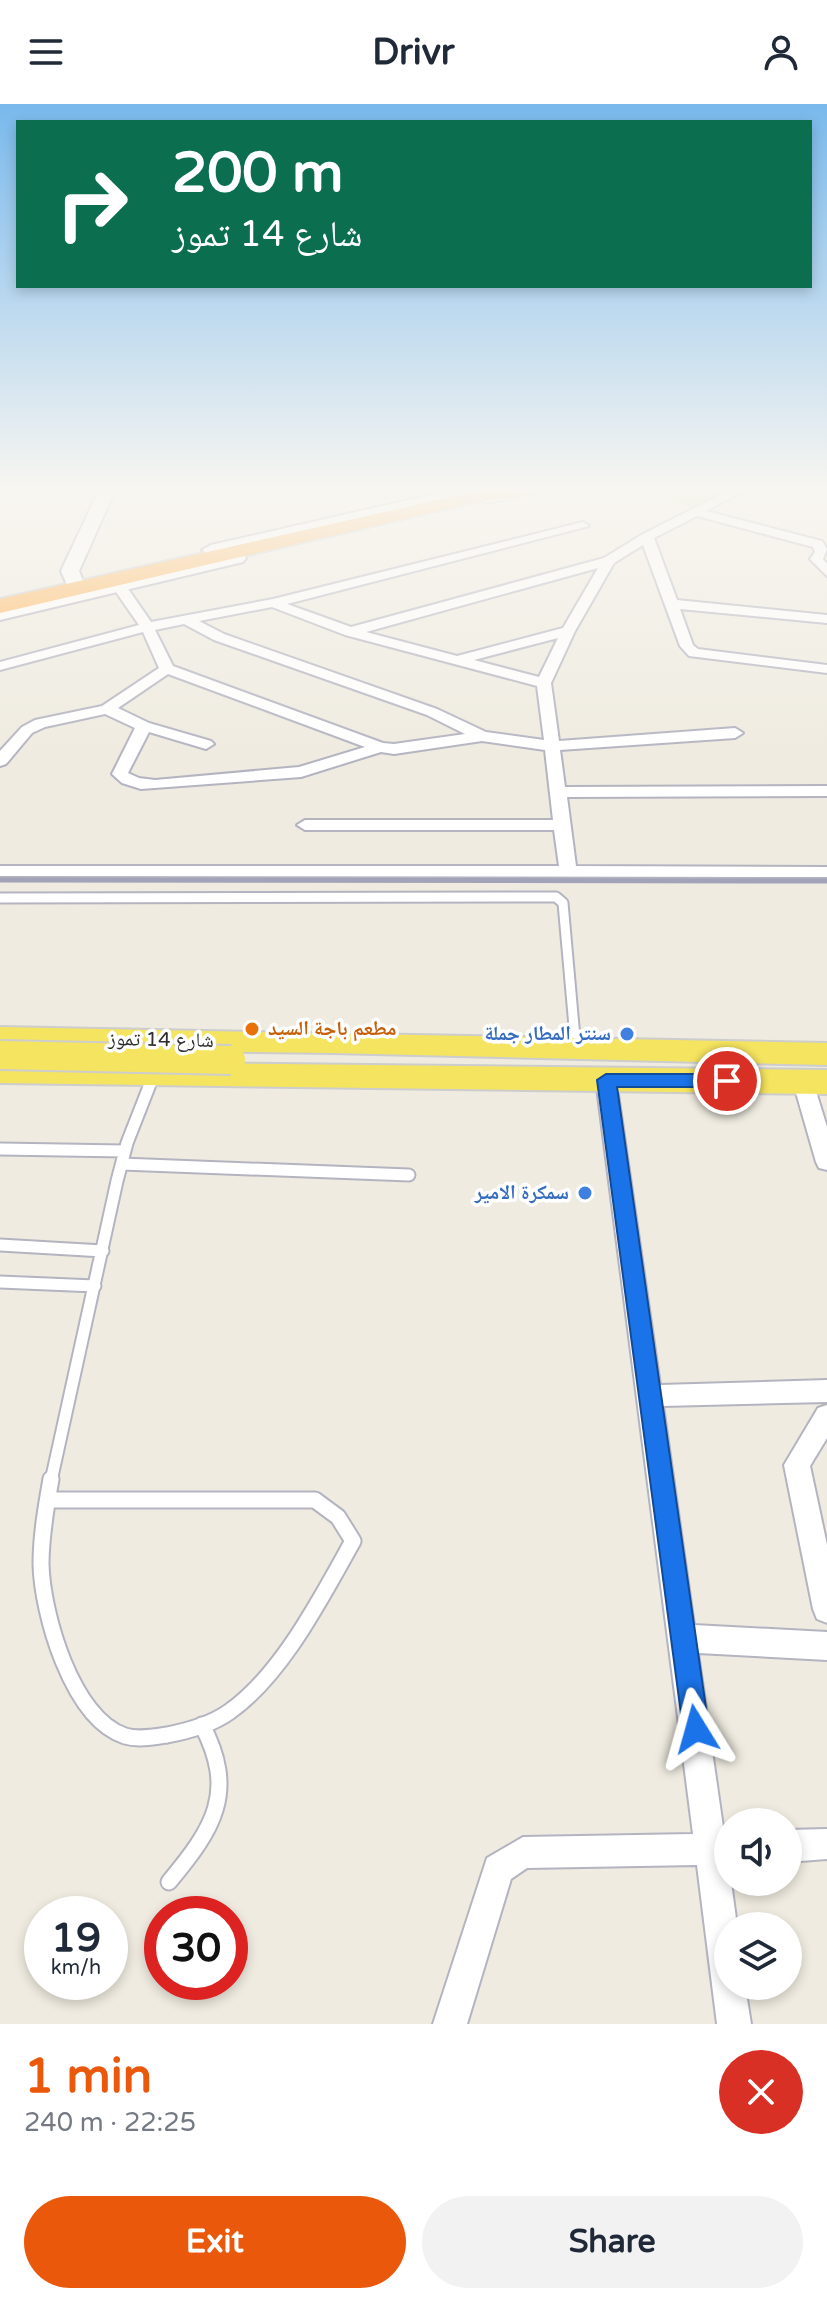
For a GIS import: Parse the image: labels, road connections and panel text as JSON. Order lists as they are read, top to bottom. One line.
{"streets":{"main road":["شارع 14 تموز"]},"places":["مطعم باجة السيد","سنتر المطار جملة","سمكرة الامير"],"page":{"header":"Drivr","turn":["200 m","شارع 14 تموز"],"speed":"19 km/h","limit":"30","heading":["1 min","240 m · 22:25"],"buttons":["Exit","Share"]}}
